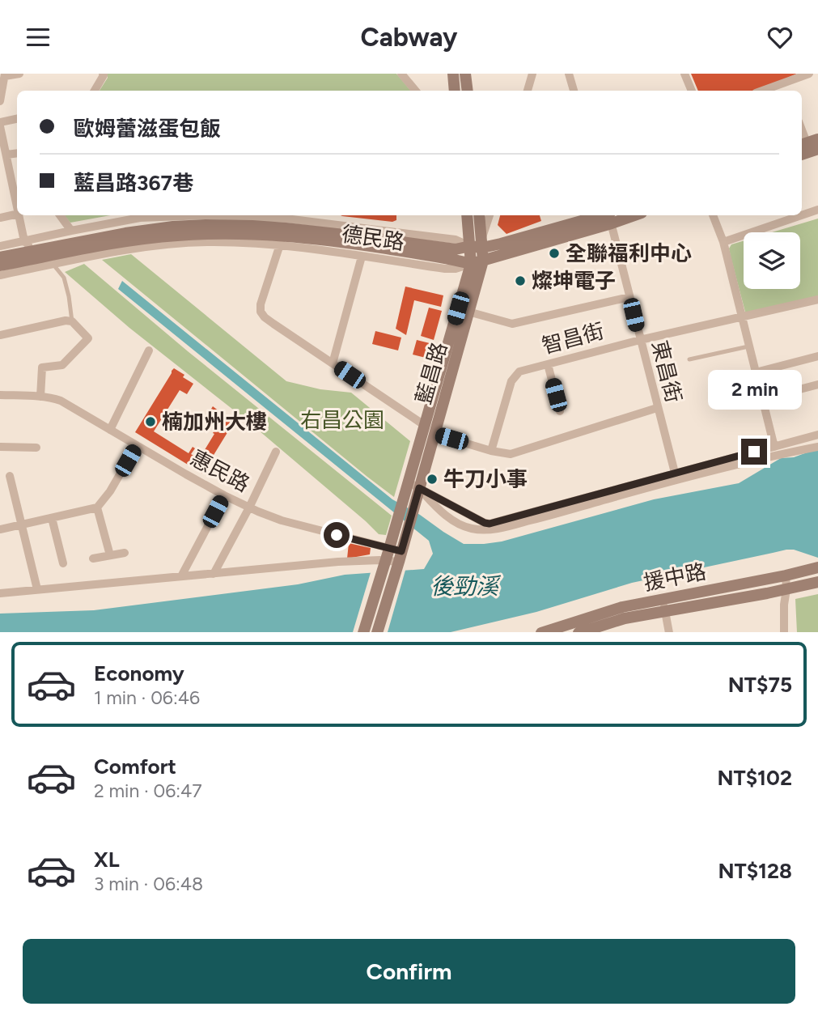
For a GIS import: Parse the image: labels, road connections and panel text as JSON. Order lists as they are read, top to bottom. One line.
{"streets":{"street":["德民路","智昌街","東昌街","藍昌路","惠民路","援中路"]},"crossings":[["德民路","東昌街"],["德民路","藍昌路"],["智昌街","東昌街"],["藍昌路","惠民路"]],"water":["後勁溪"],"parks":["右昌公園"],"places":["全聯福利中心","燦坤電子","楠加州大樓","牛刀小事"],"page":{"header":"Cabway","banner":["歐姆蕾滋蛋包飯","藍昌路367巷"],"bubble":"2 min","list":[{"name":"Economy","note":"1 min · 06:46","value":"NT$75"},{"name":"Comfort","note":"2 min · 06:47","value":"NT$102"},{"name":"XL","note":"3 min · 06:48","value":"NT$128"}],"buttons":"Confirm"}}
